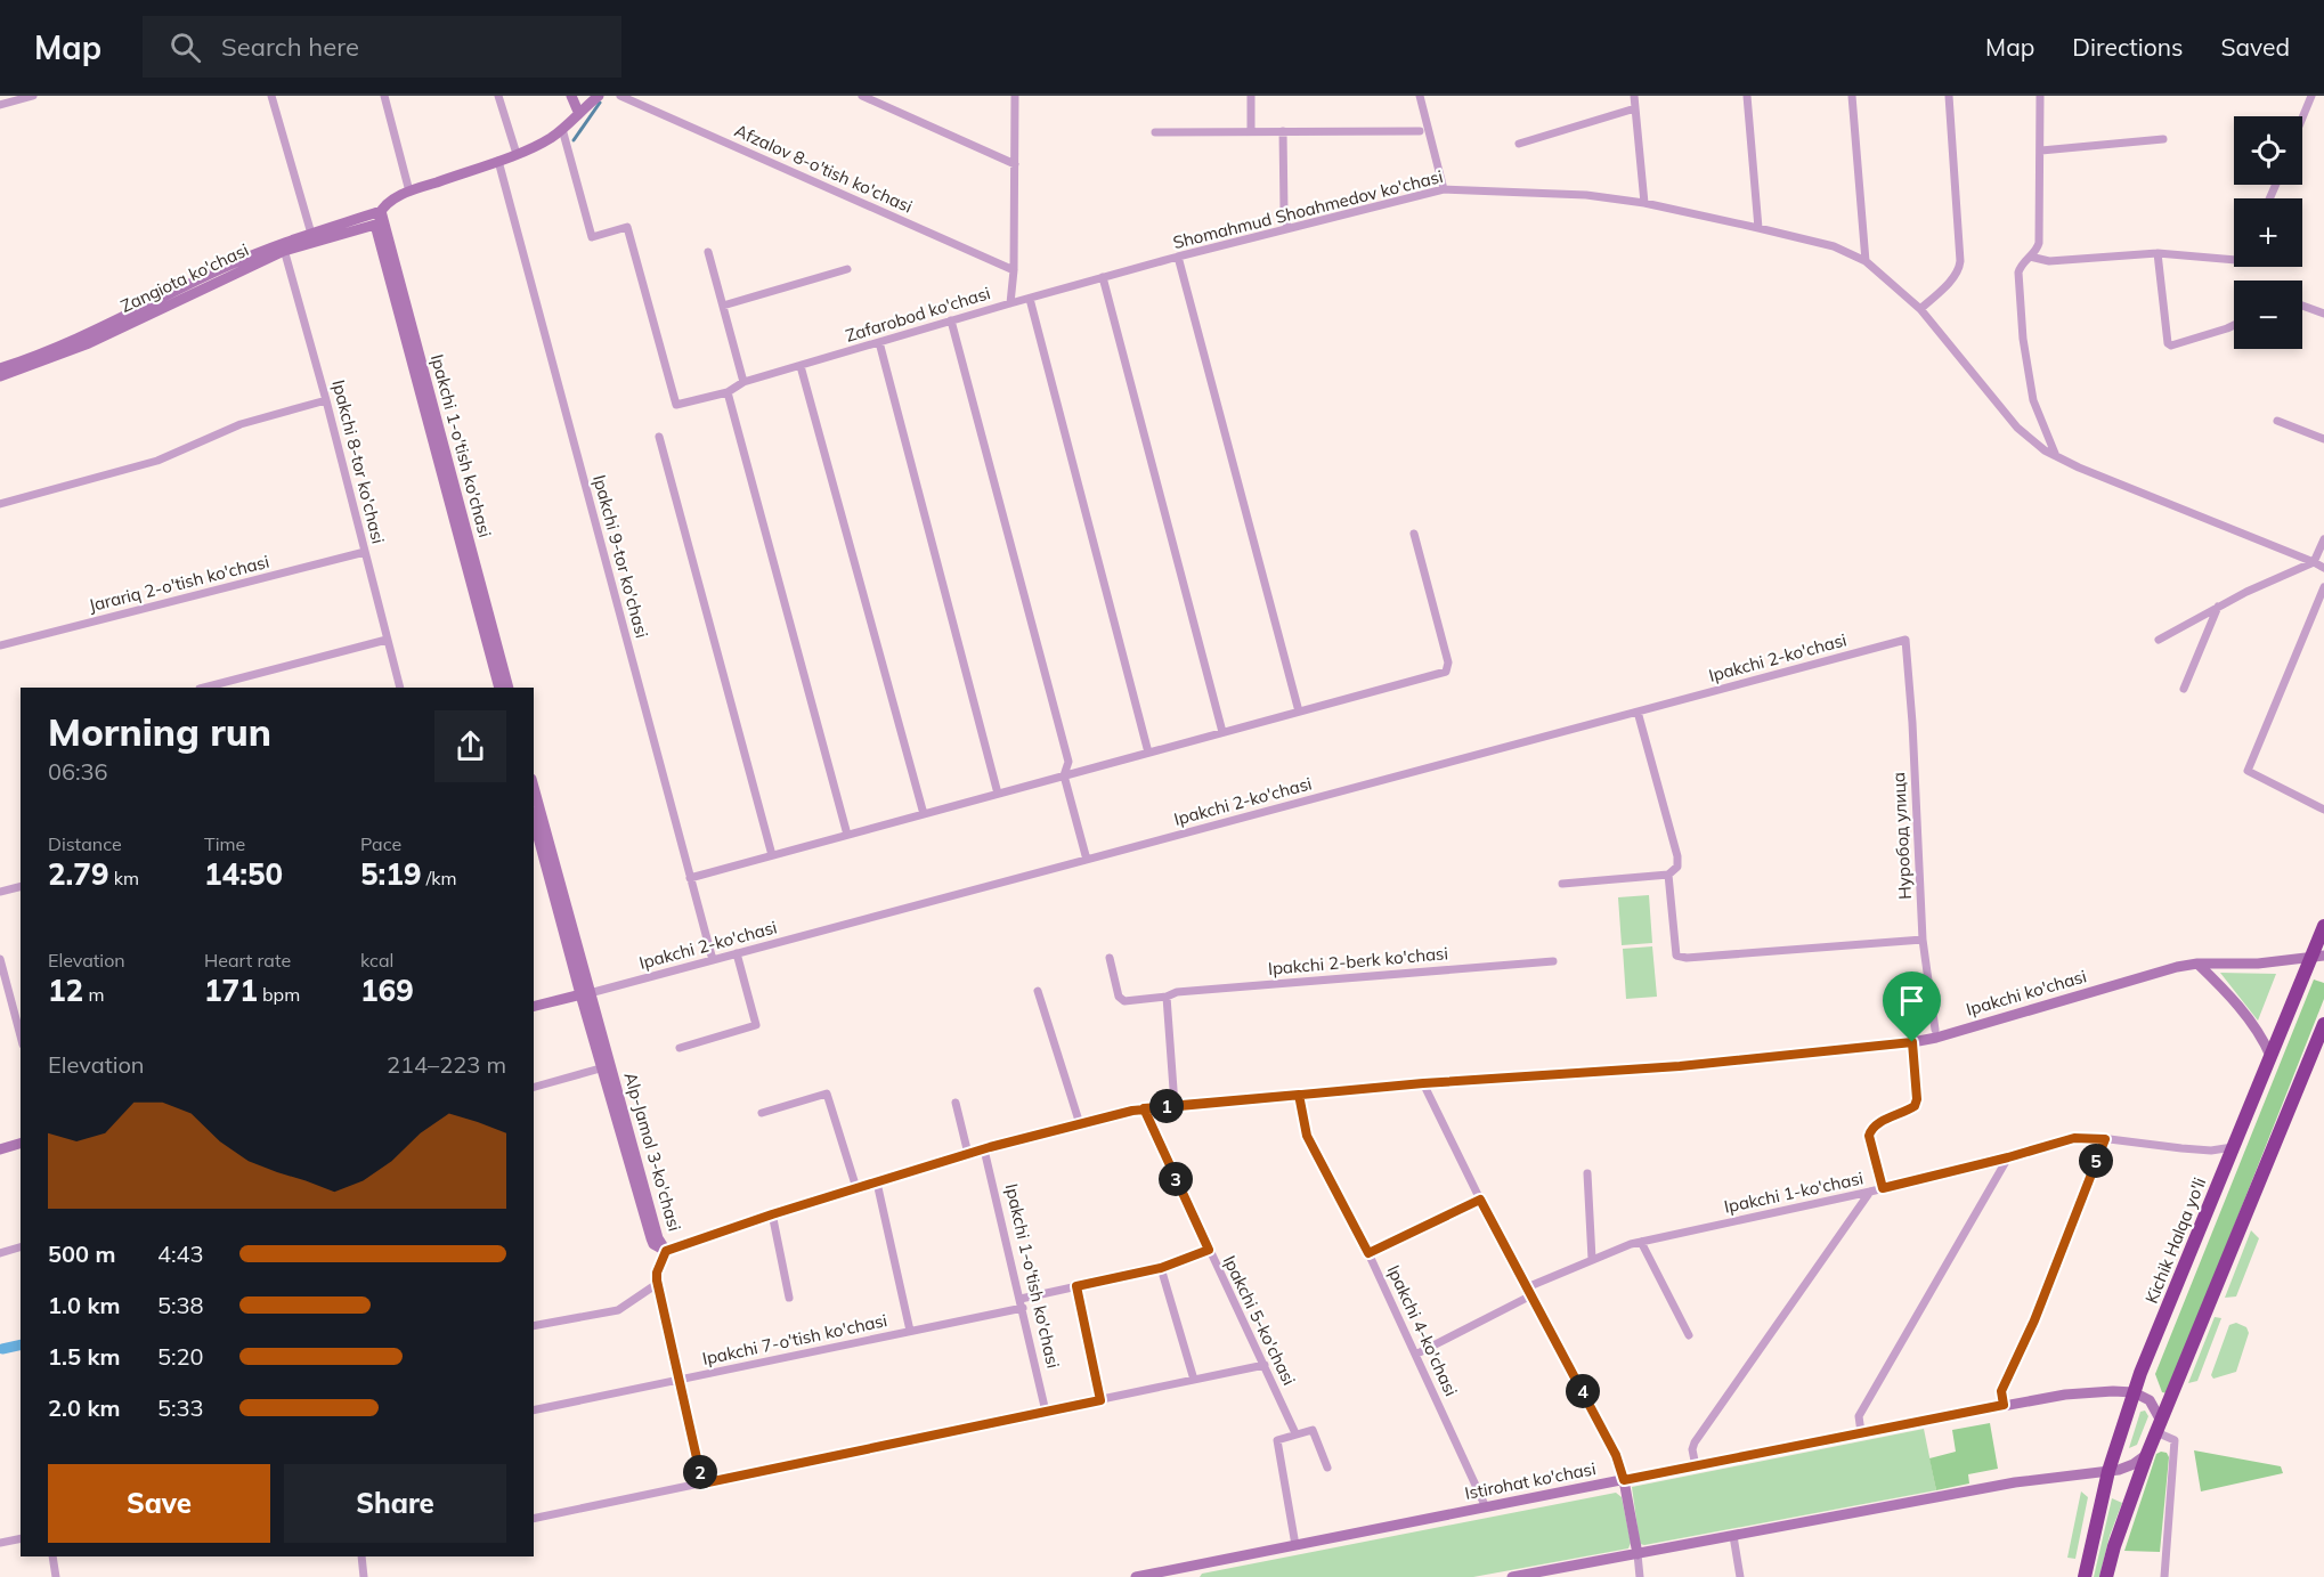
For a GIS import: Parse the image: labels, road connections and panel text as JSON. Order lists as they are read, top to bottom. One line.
{"streets":{"highway":["Kichik Halqa yo'li"],"main road":["Zangiota ko'chasi","Ipakchi 1-o'tish ko'chasi","Ipakchi ko'chasi","Alp-Jamol 3-ko'chasi","Istirohat ko'chasi"],"street":["Afzalov 8-o'tish ko'chasi","Shomahmud Shoahmedov ko'chasi","Zafarobod ko'chasi","Ipakchi 8-tor ko'chasi","Ipakchi 9-tor ko'chasi","Jarariq 2-o'tish ko'chasi","Ipakchi 2-ko'chasi","Нуробод улица","Ipakchi 2-berk ko'chasi","Ipakchi 1-ko'chasi","Ipakchi 5-ko'chasi","Ipakchi 4-ko'chasi","Ipakchi 7-o'tish ko'chasi"]},"crossings":[["Afzalov 8-o'tish ko'chasi","Zafarobod ko'chasi"],["Shomahmud Shoahmedov ko'chasi","Zafarobod ko'chasi"],["Zangiota ko'chasi","Zafarobod ko'chasi"],["Zangiota ko'chasi","Ipakchi 1-o'tish ko'chasi"],["Zangiota ko'chasi","Ipakchi 8-tor ko'chasi"],["Zangiota ko'chasi","Ipakchi 9-tor ko'chasi"],["Ipakchi 1-o'tish ko'chasi","Ipakchi ko'chasi"],["Ipakchi 1-o'tish ko'chasi","Ipakchi 7-o'tish ko'chasi"],["Ipakchi 8-tor ko'chasi","Jarariq 2-o'tish ko'chasi"],["Ipakchi 9-tor ko'chasi","Ipakchi 2-ko'chasi"],["Ipakchi 2-ko'chasi","Нуробод улица"],["Ipakchi 2-ko'chasi","Alp-Jamol 3-ko'chasi"],["Ipakchi ko'chasi","Alp-Jamol 3-ko'chasi"],["Ipakchi ko'chasi","Kichik Halqa yo'li"],["Ipakchi ko'chasi","Ipakchi 5-ko'chasi"],["Ipakchi ko'chasi","Ipakchi 4-ko'chasi"],["Ipakchi 1-ko'chasi","Kichik Halqa yo'li"],["Ipakchi 1-ko'chasi","Ipakchi 4-ko'chasi"],["Kichik Halqa yo'li","Istirohat ko'chasi"],["Ipakchi 5-ko'chasi","Ipakchi 7-o'tish ko'chasi"],["Ipakchi 4-ko'chasi","Istirohat ko'chasi"]],"page":{"header":"Map","search":"Search here","nav":["Map","Directions","Saved"],"map_buttons":["+","−"],"heading":["Morning run","06:36"],"stats":[["Distance","2.79 km"],["Time","14:50"],["Pace","5:19 /km"],["Elevation","12 m"],["Heart rate","171 bpm"],["kcal","169"]],"chart":["Elevation","214–223 m"],"pins":["1","5","3","4","2"],"list":[{"name":"500 m","note":"4:43"},{"name":"1.0 km","note":"5:38"},{"name":"1.5 km","note":"5:20"},{"name":"2.0 km","note":"5:33"}],"buttons":["Save","Share"]}}
